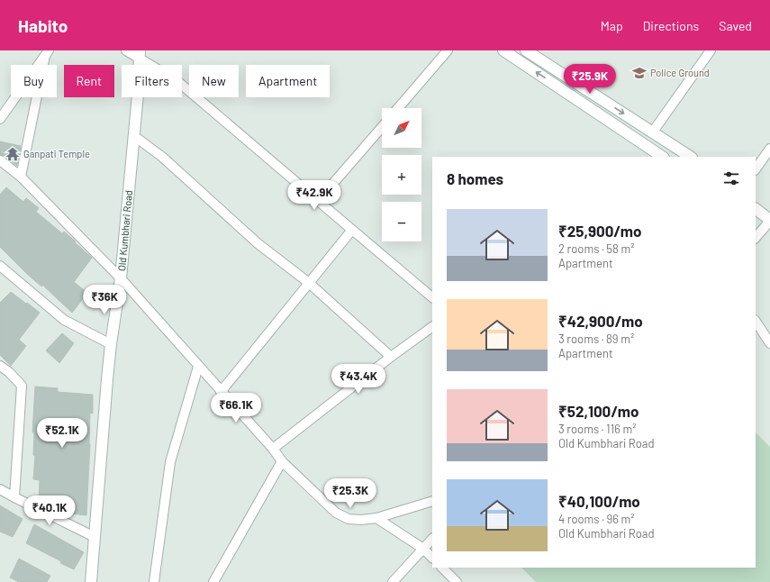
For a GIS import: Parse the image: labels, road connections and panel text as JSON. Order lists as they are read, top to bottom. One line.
{"streets":{"main road":["Old Kumbhari Road"]},"places":{"school or university":["Police Ground"],"temple":["Ganpati Temple"]},"north":"top right","page":{"header":"Habito","nav":["Map","Directions","Saved"],"price":["₹25.9K","₹42.9K","₹36K","₹43.4K","₹66.1K","₹52.1K","₹25.3K","₹40.1K"],"chip":["Buy","Rent","Filters","New","Apartment"],"map_buttons":["+","−"],"heading":"8 homes","list":[{"name":"₹25,900/mo","note":"2 rooms · 58 m² · Apartment"},{"name":"₹42,900/mo","note":"3 rooms · 89 m² · Apartment"},{"name":"₹52,100/mo","note":"3 rooms · 116 m² · Old Kumbhari Road"},{"name":"₹40,100/mo","note":"4 rooms · 96 m² · Old Kumbhari Road"}]}}
